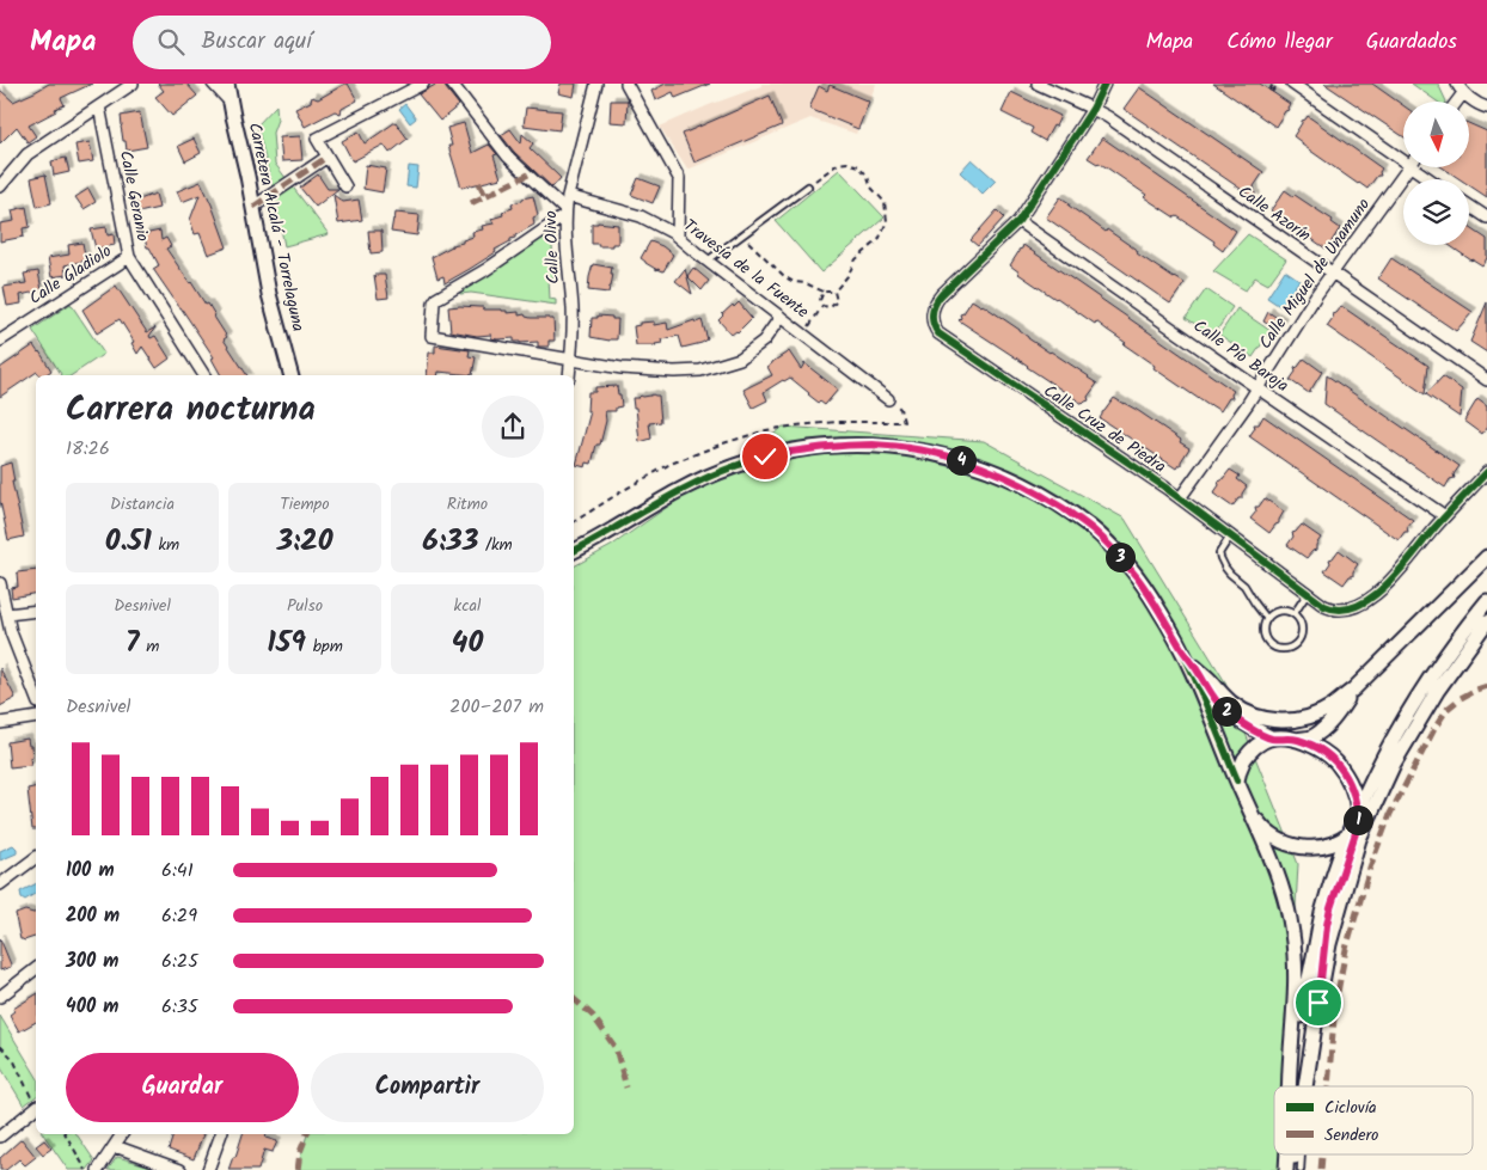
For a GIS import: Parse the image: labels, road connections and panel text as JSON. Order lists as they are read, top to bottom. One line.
{"streets":{"main road":["Carretera Alcalá - Torrelaguna"],"street":["Calle Geranio","Calle Azorín","Calle Olivo","Travesía de la Fuente","Calle Miguel de Unamuno","Calle Gladiolo","Calle Pío Baroja","Calle Cruz de Piedra"]},"crossings":[["Calle Geranio","Calle Gladiolo"],["Calle Azorín","Calle Miguel de Unamuno"],["Calle Azorín","Calle Cruz de Piedra"],["Calle Olivo","Travesía de la Fuente"],["Calle Miguel de Unamuno","Calle Pío Baroja"],["Calle Miguel de Unamuno","Calle Cruz de Piedra"],["Calle Pío Baroja","Calle Cruz de Piedra"]],"legend":["Ciclovía","Sendero"],"north":"bottom","page":{"header":"Mapa","search":"Buscar aquí","nav":["Mapa","Cómo llegar","Guardados"],"heading":["Carrera nocturna","18:26"],"pins":["4","3","2","1"],"stats":[["Distancia","0.51 km"],["Tiempo","3:20"],["Ritmo","6:33 /km"],["Desnivel","7 m"],["Pulso","159 bpm"],["kcal","40"]],"chart":["Desnivel","200–207 m"],"list":[{"name":"100 m","note":"6:41"},{"name":"200 m","note":"6:29"},{"name":"300 m","note":"6:25"},{"name":"400 m","note":"6:35"}],"buttons":["Guardar","Compartir"]}}
